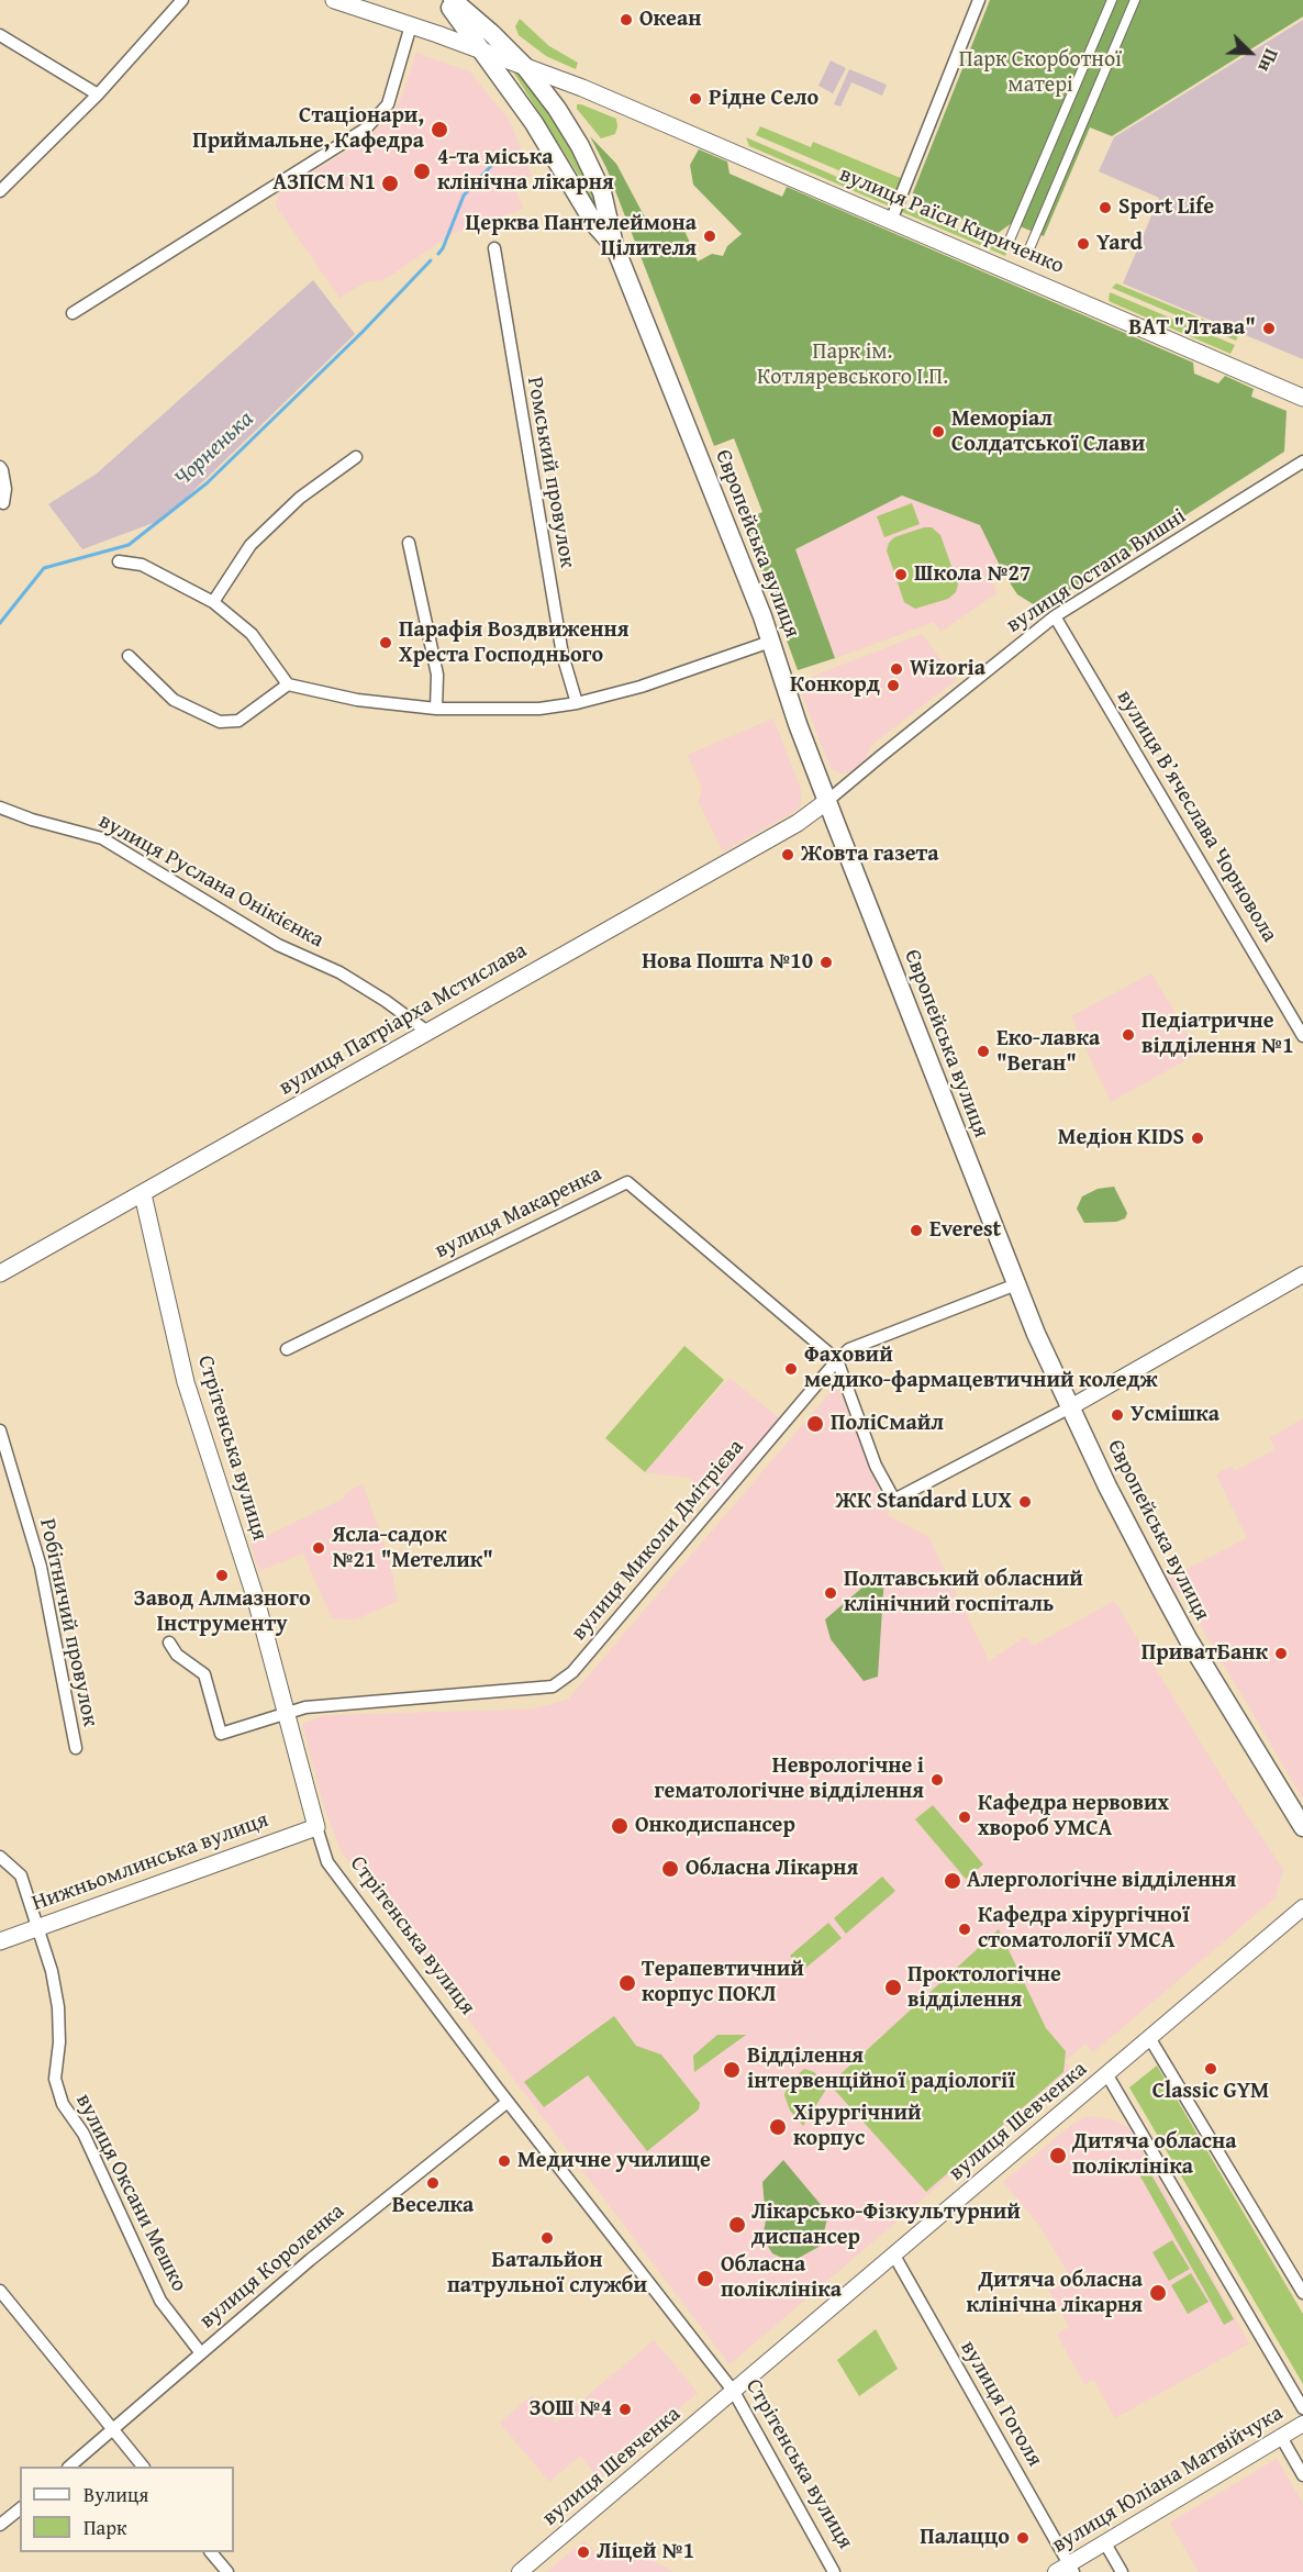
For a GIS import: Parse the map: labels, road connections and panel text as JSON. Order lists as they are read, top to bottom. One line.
{"streets":{"main road":["вулиця Раїси Кириченко","Європейська вулиця","вулиця Патріарха Мстислава","Стрітенська вулиця","Нижньомлинська вулиця"],"street":["Ромський провулок","вулиця Остапа Вишні","вулиця Вʼячеслава Чорновола","вулиця Руслана Онікієнка","вулиця Макаренка","вулиця Миколи Дмітрієва","Робітничий провулок","вулиця Шевченка","вулиця Оксани Мешко","вулиця Короленка","вулиця Гоголя","вулиця Юліана Матвійчука"]},"crossings":[["вулиця Раїси Кириченко","Європейська вулиця"],["Європейська вулиця","вулиця Остапа Вишні"],["Європейська вулиця","вулиця Патріарха Мстислава"],["Європейська вулиця","вулиця Миколи Дмітрієва"],["вулиця Остапа Вишні","вулиця Вʼячеслава Чорновола"],["вулиця Остапа Вишні","вулиця Патріарха Мстислава"],["вулиця Руслана Онікієнка","вулиця Патріарха Мстислава"],["вулиця Патріарха Мстислава","Стрітенська вулиця"],["вулиця Макаренка","вулиця Миколи Дмітрієва"],["Стрітенська вулиця","вулиця Миколи Дмітрієва"],["Стрітенська вулиця","Нижньомлинська вулиця"],["Стрітенська вулиця","вулиця Шевченка"],["Стрітенська вулиця","вулиця Короленка"],["Нижньомлинська вулиця","вулиця Оксани Мешко"],["вулиця Шевченка","вулиця Гоголя"],["вулиця Оксани Мешко","вулиця Короленка"],["вулиця Гоголя","вулиця Юліана Матвійчука"]],"water":["Чорненька"],"parks":["Парк Скорботної матері","Парк ім. Котляревського І.П."],"places":["Океан","Рідне Село","Стаціонари, Приймальне, Кафедра","4-та міська клінічна лікарня","АЗПСМ N1","Sport Life","Церква Пантелеймона Цілителя","Yard","ВАТ \"Лтава\"","Меморіал Солдатської Слави","Школа №27","Парафія Воздвиження Хреста Господнього","Wizoria","Конкорд","Жовта газета","Нова Пошта №10","Педіатричне відділення №1","Еко-лавка \"Веган\"","Медіон KIDS","Everest","Фаховий медико-фармацевтичний коледж","Усмішка","ПоліСмайл","ЖК Standard LUX","Ясла-садок №21 \"Метелик\"","Завод Алмазного Інструменту","Полтавський обласний клінічний госпіталь","ПриватБанк","Неврологічне і гематологічне відділення","Кафедра нервових хвороб УМСА","Онкодиспансер","Обласна Лікарня","Алергологічне відділення","Кафедра хірургічної стоматології УМСА","Терапевтичний корпус ПОКЛ","Проктологічне відділення","Classic GYM","Відділення інтервенційної радіології","Хірургічний корпус","Дитяча обласна поліклініка","Медичне училище","Веселка","Лікарсько-Фізкультурний диспансер","Батальйон патрульної служби","Обласна поліклініка","Дитяча обласна клінічна лікарня","ЗОШ №4","Палаццо","Ліцей №1"],"legend":["Вулиця","Парк"],"north":"bottom right"}
